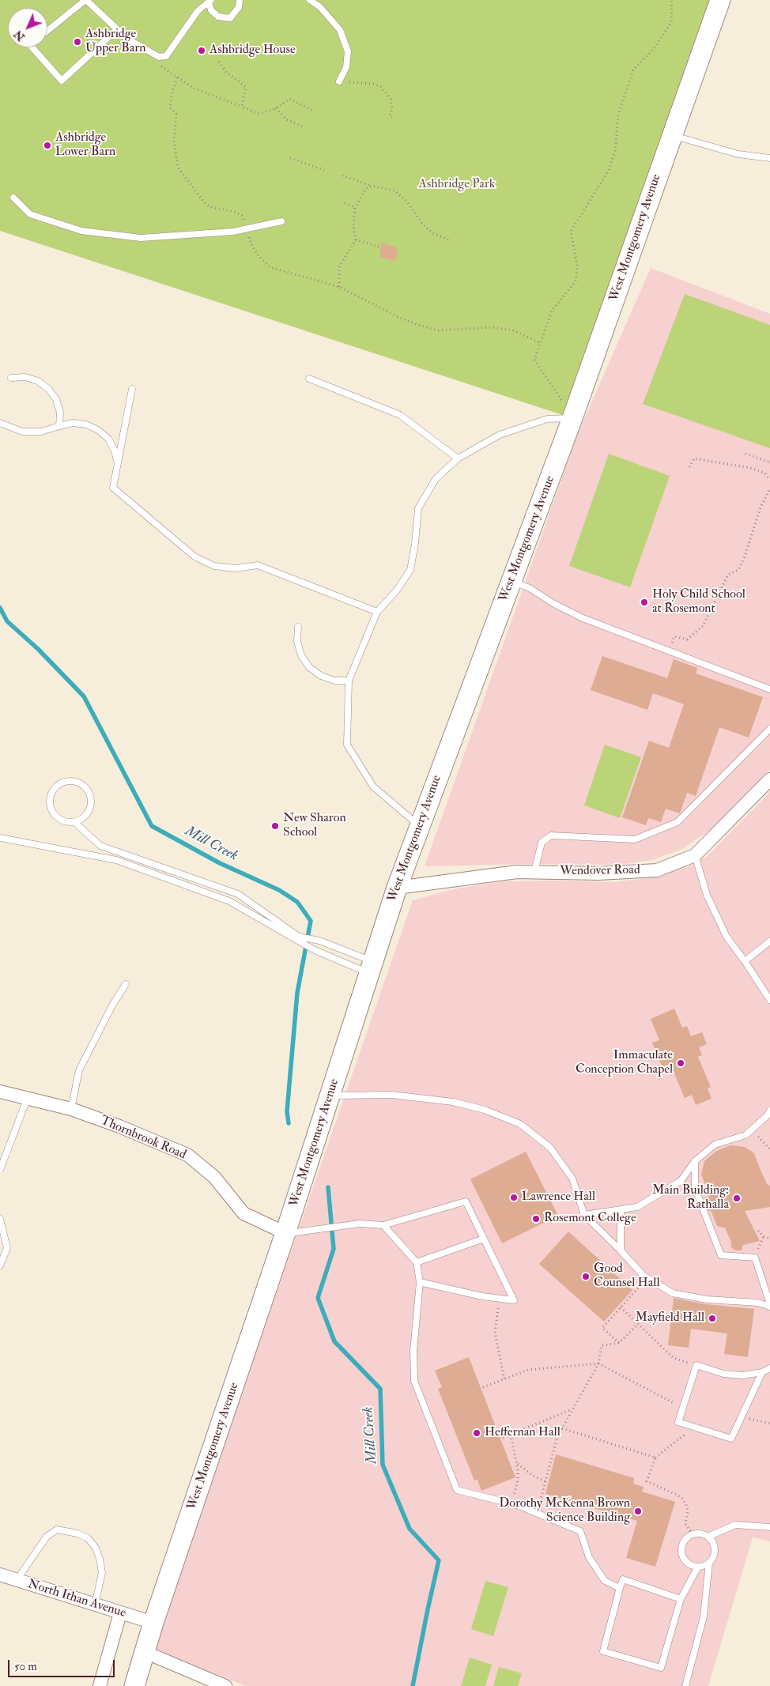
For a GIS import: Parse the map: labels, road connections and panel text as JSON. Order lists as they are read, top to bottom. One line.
{"streets":{"main road":["West Montgomery Avenue"],"street":["Wendover Road","Thornbrook Road","North Ithan Avenue"]},"crossings":[["West Montgomery Avenue","Wendover Road"],["West Montgomery Avenue","Thornbrook Road"],["West Montgomery Avenue","North Ithan Avenue"]],"water":["Mill Creek"],"parks":["Ashbridge Park"],"places":["Ashbridge Upper Barn","Ashbridge House","Ashbridge Lower Barn","Holy Child School at Rosemont","New Sharon School","Immaculate Conception Chapel","Lawrence Hall","Main Building: Rathalla","Rosemont College","Good Counsel Hall","Mayfield Hall","Heffernan Hall","Dorothy McKenna Brown Science Building"],"scale_bar":"50 m","north":"bottom left"}
